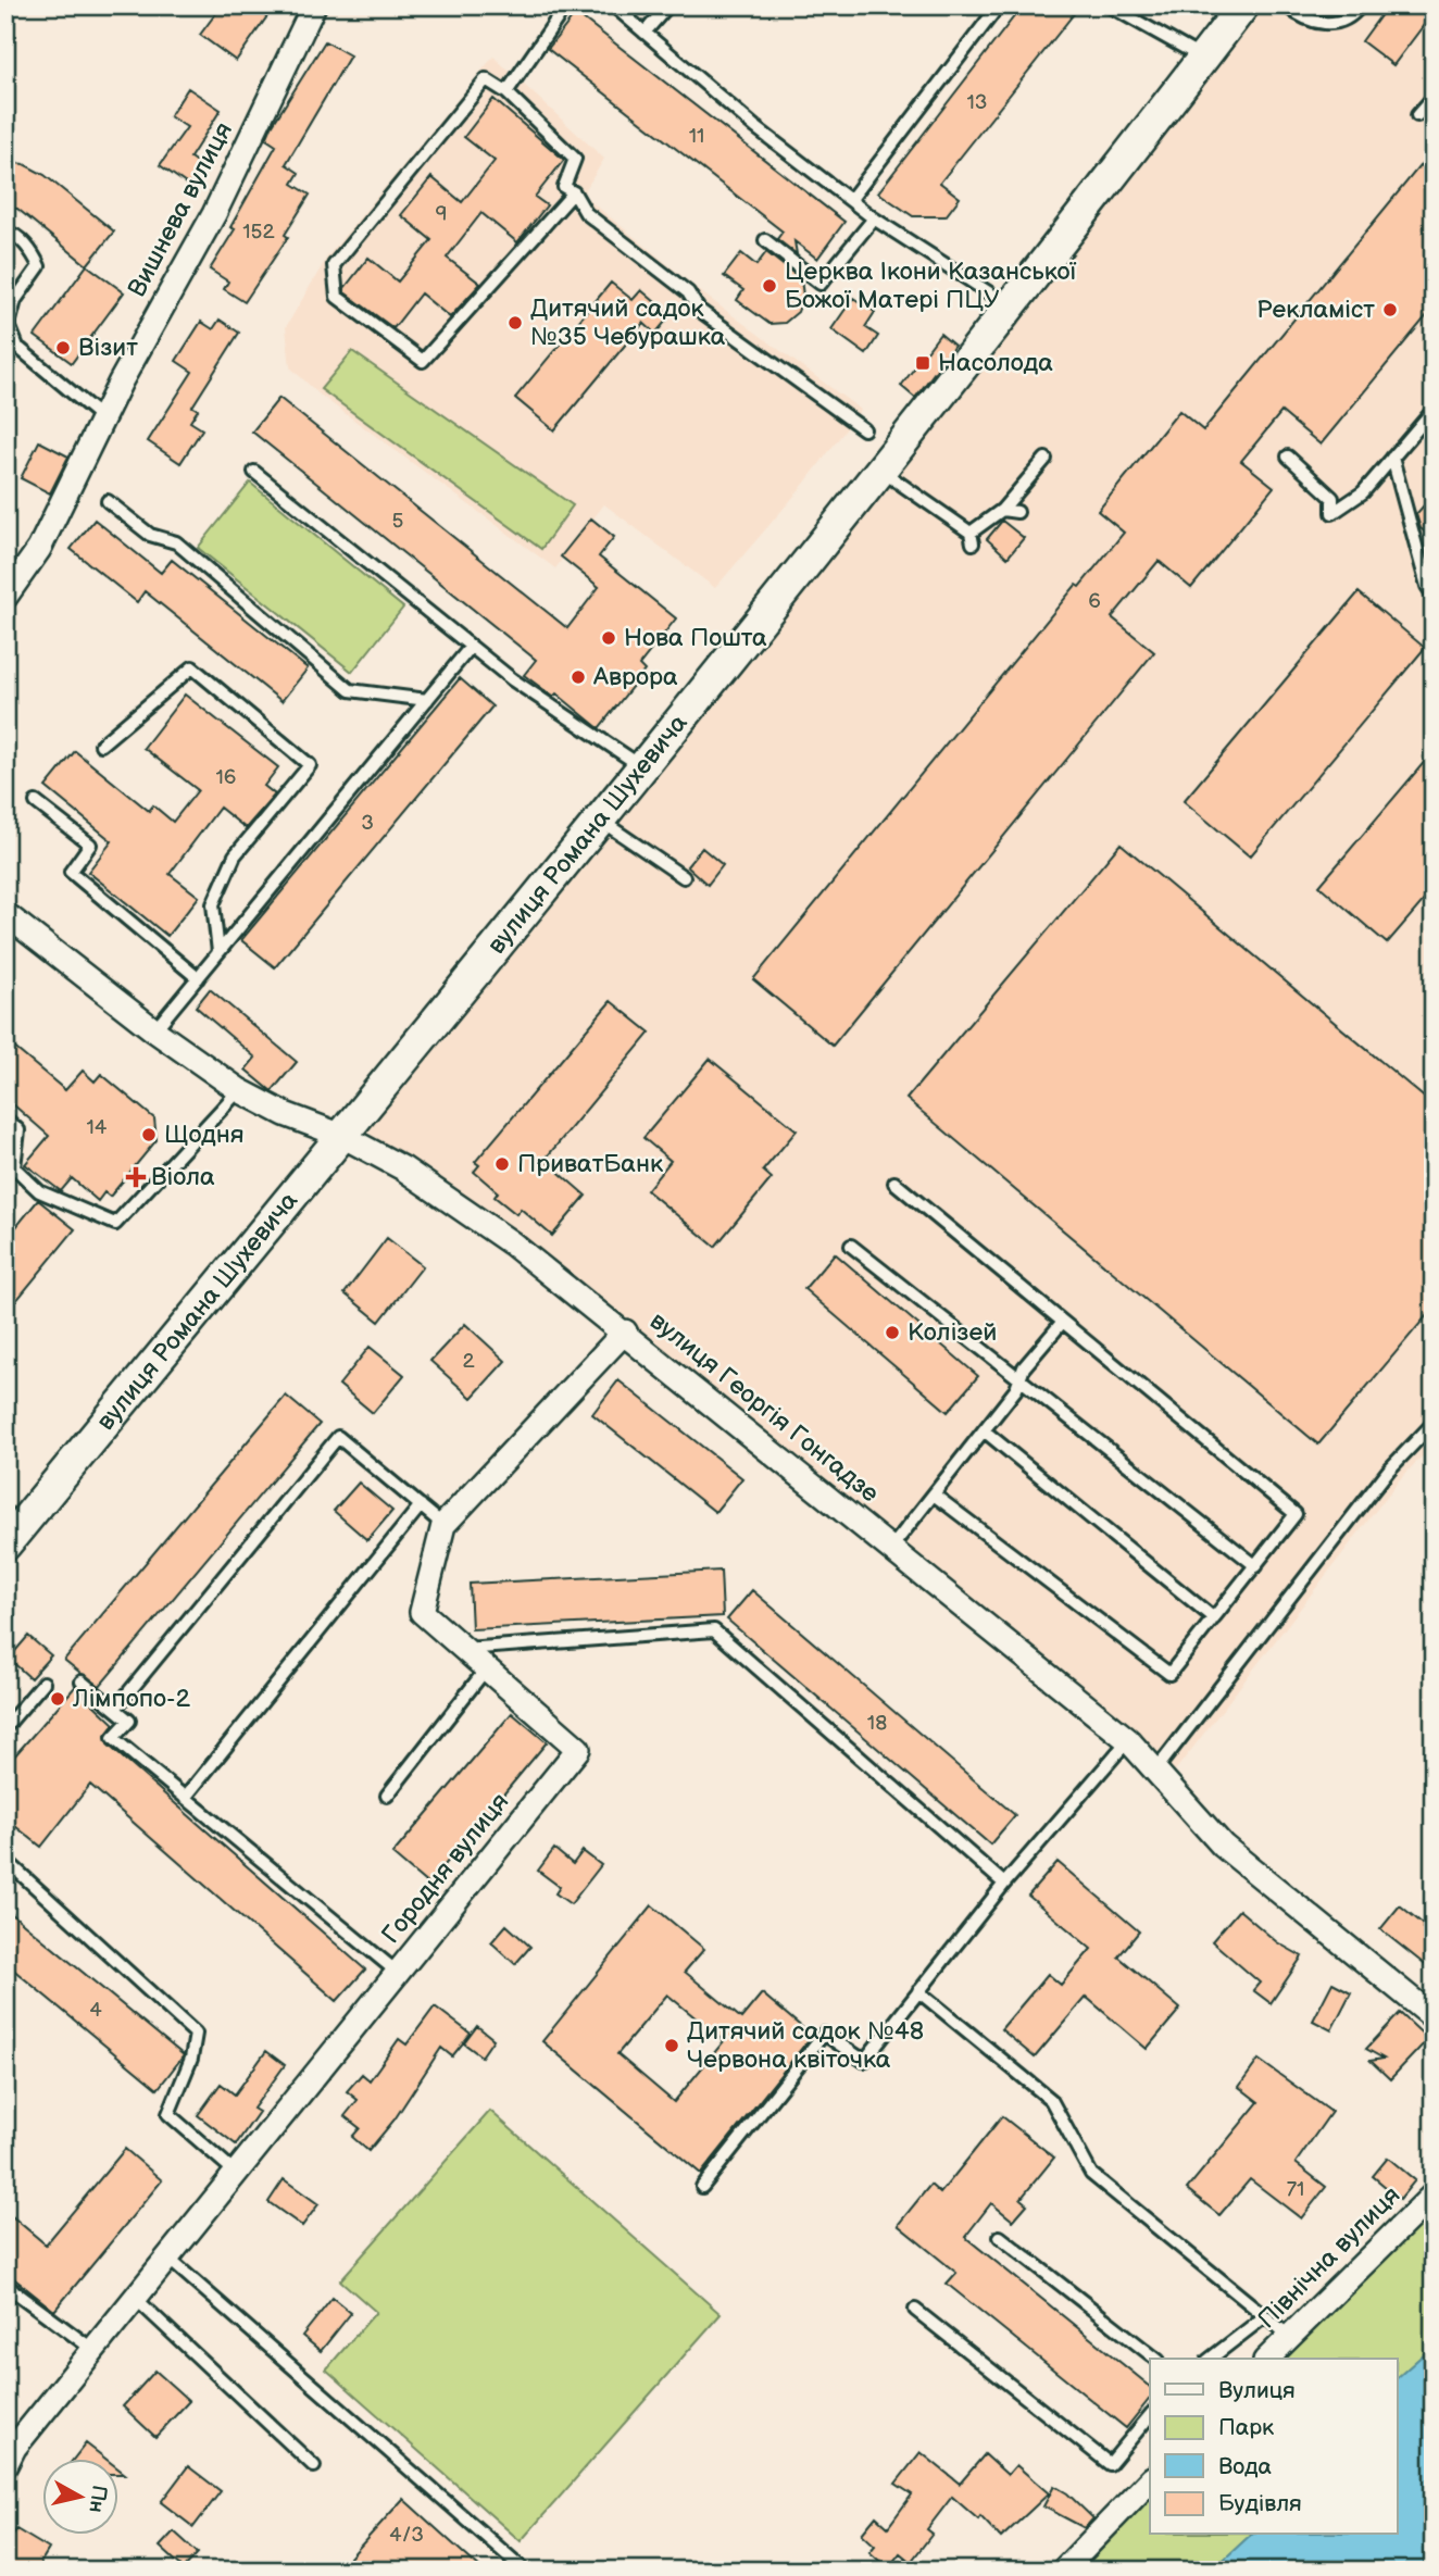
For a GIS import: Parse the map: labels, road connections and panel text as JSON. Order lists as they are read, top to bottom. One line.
{"streets":{"main road":["вулиця Романа Шухевича"],"street":["Вишнева вулиця","вулиця Георгія Гонгадзе","Городня вулиця","Північна вулиця"]},"crossings":[["вулиця Романа Шухевича","вулиця Георгія Гонгадзе"],["вулиця Георгія Гонгадзе","Городня вулиця"]],"places":{"other":["Церква Ікони Казанської Божої Матері ПЦУ","Рекламіст","Дитячий садок №35 Чебурашка","Візит","Нова Пошта","Аврора","Щодня","ПриватБанк","Колізей","Лімпопо-2","Дитячий садок №48 Червона квіточка"],"transit":["Насолода"],"health":["Віола"]},"house_numbers":["13","11","9","152","5","6","16","3","14","2","18","4","71","4/3"],"legend":["Вулиця","Парк","Вода","Будівля"],"north":"right"}
